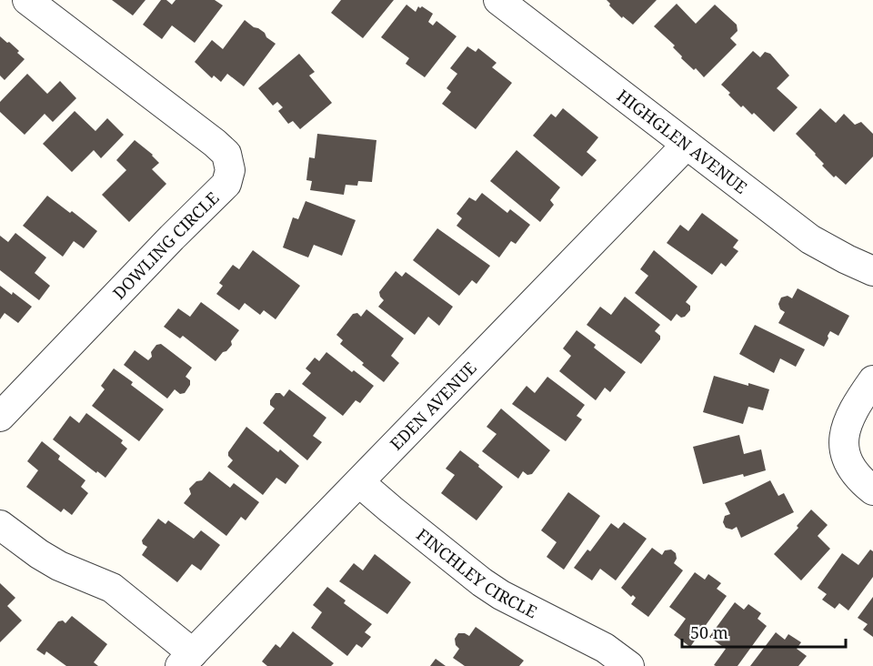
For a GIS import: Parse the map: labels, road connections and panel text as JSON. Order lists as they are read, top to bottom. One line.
{"streets":{"street":["HIGHGLEN AVENUE","DOWLING CIRCLE","EDEN AVENUE","FINCHLEY CIRCLE"]},"crossings":[["HIGHGLEN AVENUE","EDEN AVENUE"],["EDEN AVENUE","FINCHLEY CIRCLE"]],"scale_bar":"50 m"}
